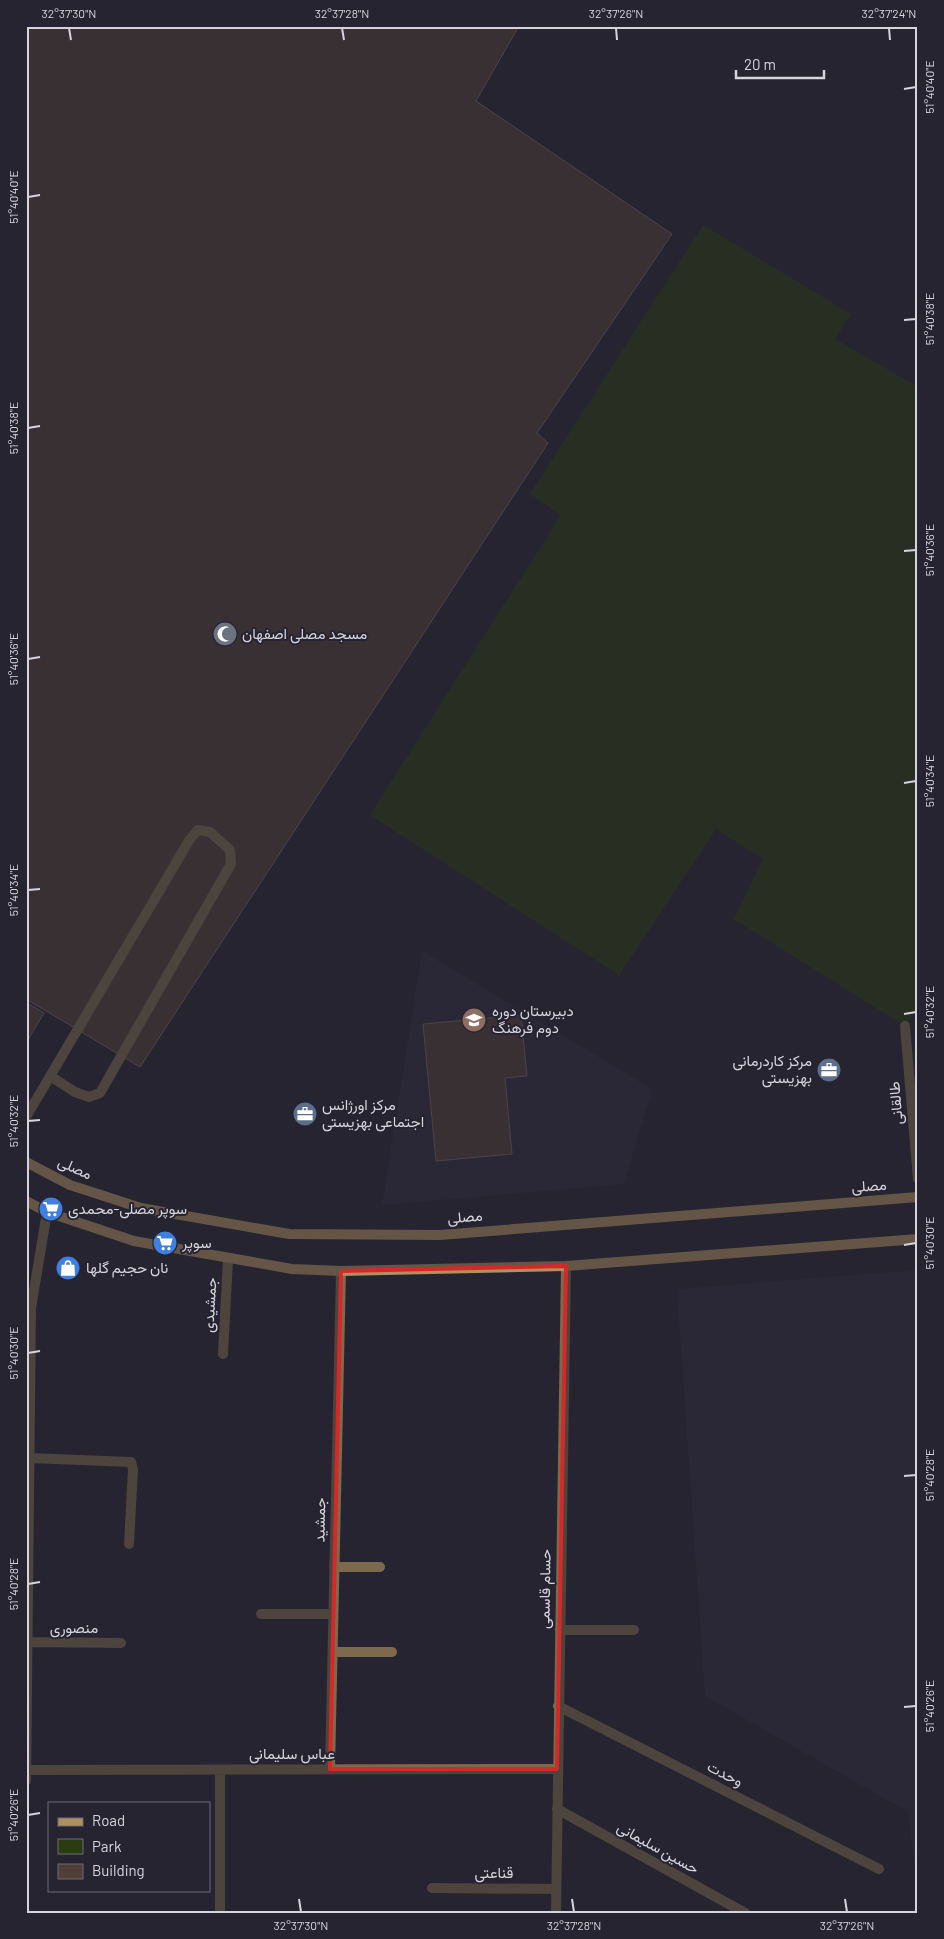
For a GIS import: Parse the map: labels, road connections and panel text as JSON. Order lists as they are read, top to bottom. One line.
{"streets":{"main road":["مصلی"],"street":["طالقانی","جمشیدی","جمشید","حسام قاسمی","منصوری","عباس سلیمانی","وحدت","حسین سلیمانی","قناعتی"]},"crossings":[["جمشید","عباس سلیمانی"],["حسام قاسمی","عباس سلیمانی"],["حسام قاسمی","وحدت"],["حسام قاسمی","حسین سلیمانی"],["حسام قاسمی","قناعتی"]],"places":{"mosque":["مسجد مصلی اصفهان"],"school or university":["دبیرستان دوره دوم فرهنگ"],"office":["مرکز کاردرمانی بهزیستی","مرکز اورژانس اجتماعی بهزیستی"],"supermarket":["سوپر مصلی-محمدی","سوپر"],"shop":["نان حجیم گلها"]},"legend":["Road","Park","Building"],"scale_bar":"20 m","coordinates":["32°37'30\"N","32°37'28\"N","32°37'26\"N","32°37'24\"N","51°40'40\"E","51°40'38\"E","51°40'36\"E","51°40'34\"E","51°40'32\"E","51°40'30\"E","51°40'28\"E","51°40'26\"E"]}
